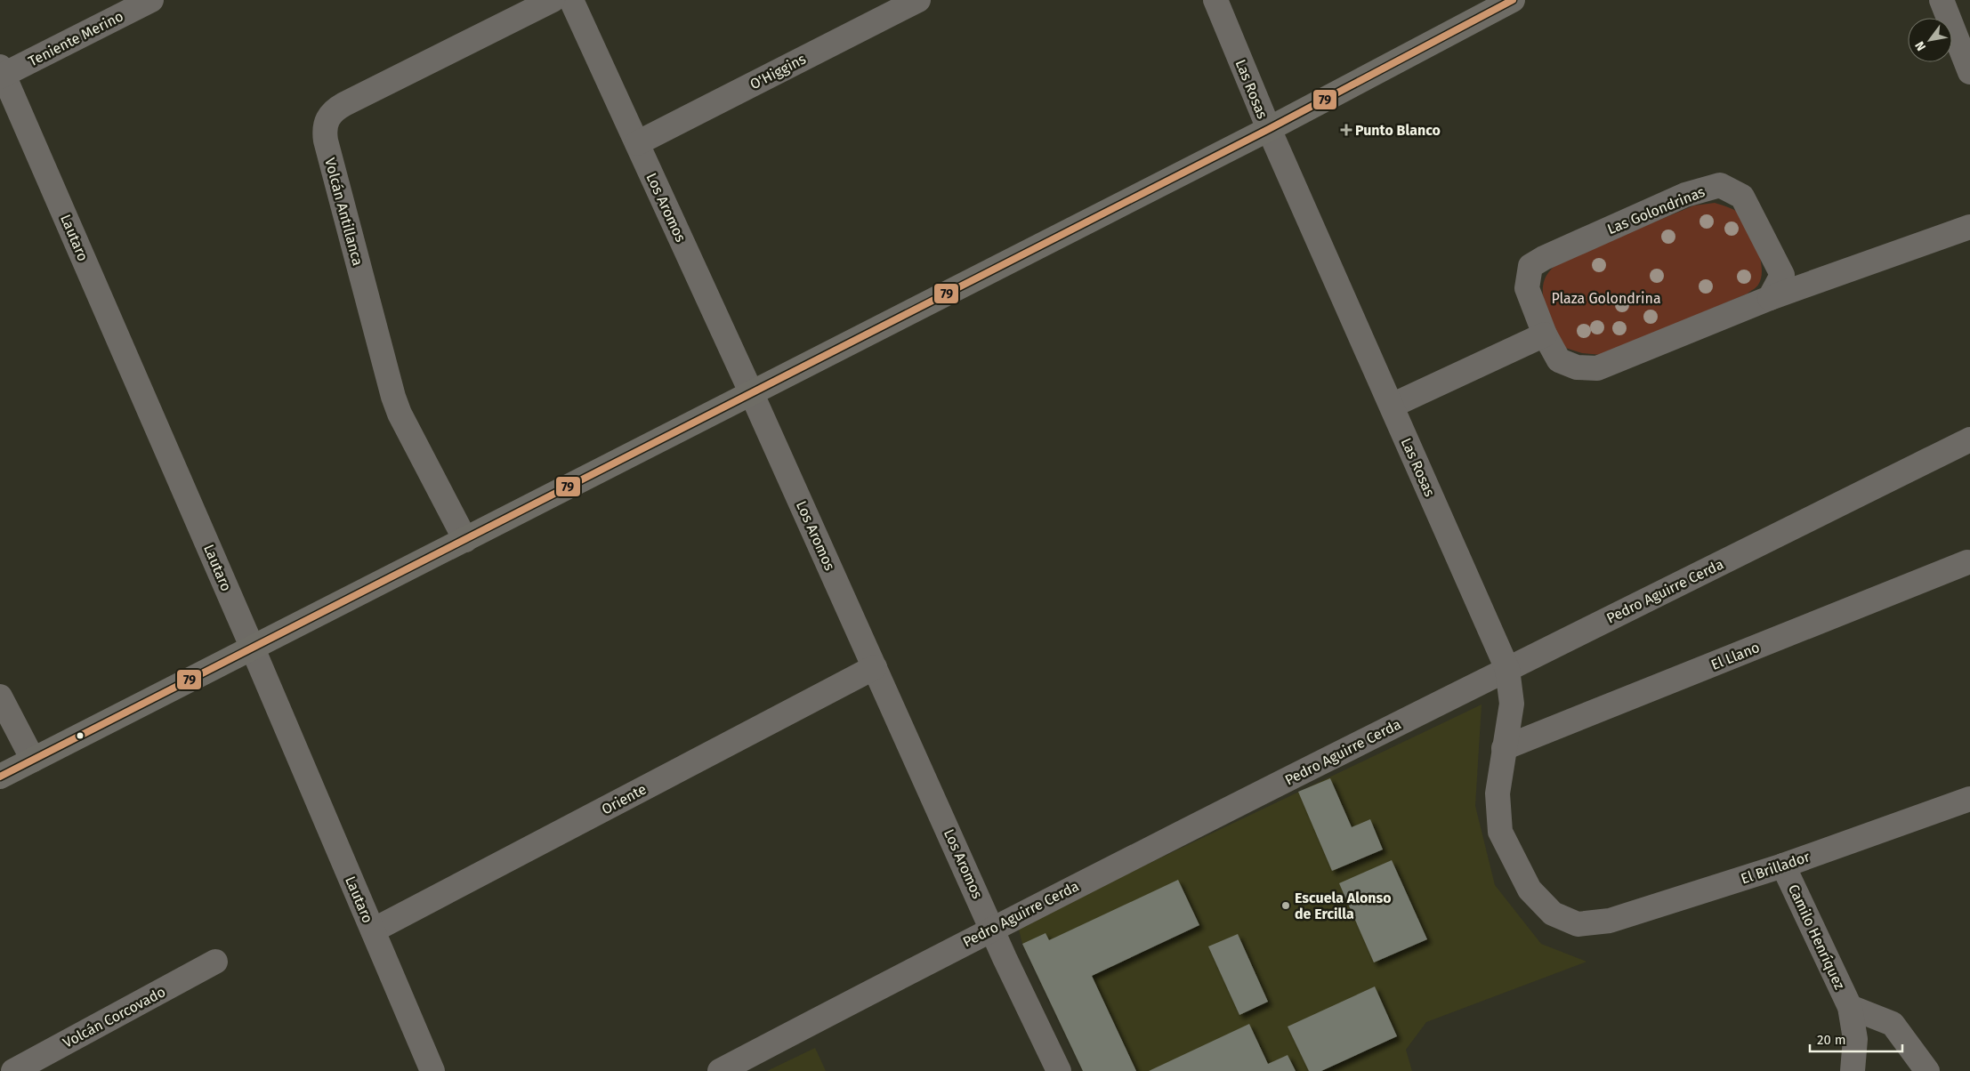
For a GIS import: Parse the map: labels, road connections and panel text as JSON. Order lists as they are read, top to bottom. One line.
{"streets":{"street":["Teniente Merino","O'Higgins","Las Rosas","Los Aromos","Las Golondrinas","Volcán Antillanca","Lautaro","Pedro Aguirre Cerda","El Llano","Oriente","El Brillador","Camilo Henríquez","Volcán Corcovado"]},"crossings":[["Teniente Merino","Lautaro"],["O'Higgins","Los Aromos"],["Las Rosas","Pedro Aguirre Cerda"],["Las Rosas","El Llano"],["Las Rosas","El Brillador"],["Los Aromos","Pedro Aguirre Cerda"],["Los Aromos","Oriente"],["Lautaro","Oriente"],["El Brillador","Camilo Henríquez"]],"parks":["Plaza Golondrina"],"places":{"health":["Punto Blanco"],"other":["Escuela Alonso de Ercilla"]},"lines":["transit line 79"],"scale_bar":"20 m","north":"bottom left"}
